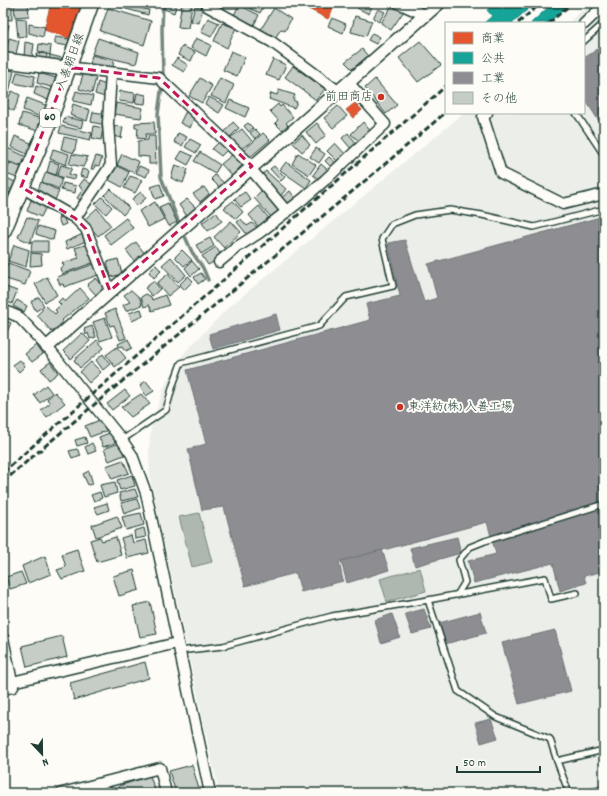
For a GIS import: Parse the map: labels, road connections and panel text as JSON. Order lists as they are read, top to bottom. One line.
{"streets":{"main road":["入善朝日線","60"]},"places":["前田商店","東洋紡(株) 入善工場"],"legend":["商業","公共","工業","その他"],"scale_bar":"50 m","north":"bottom"}
